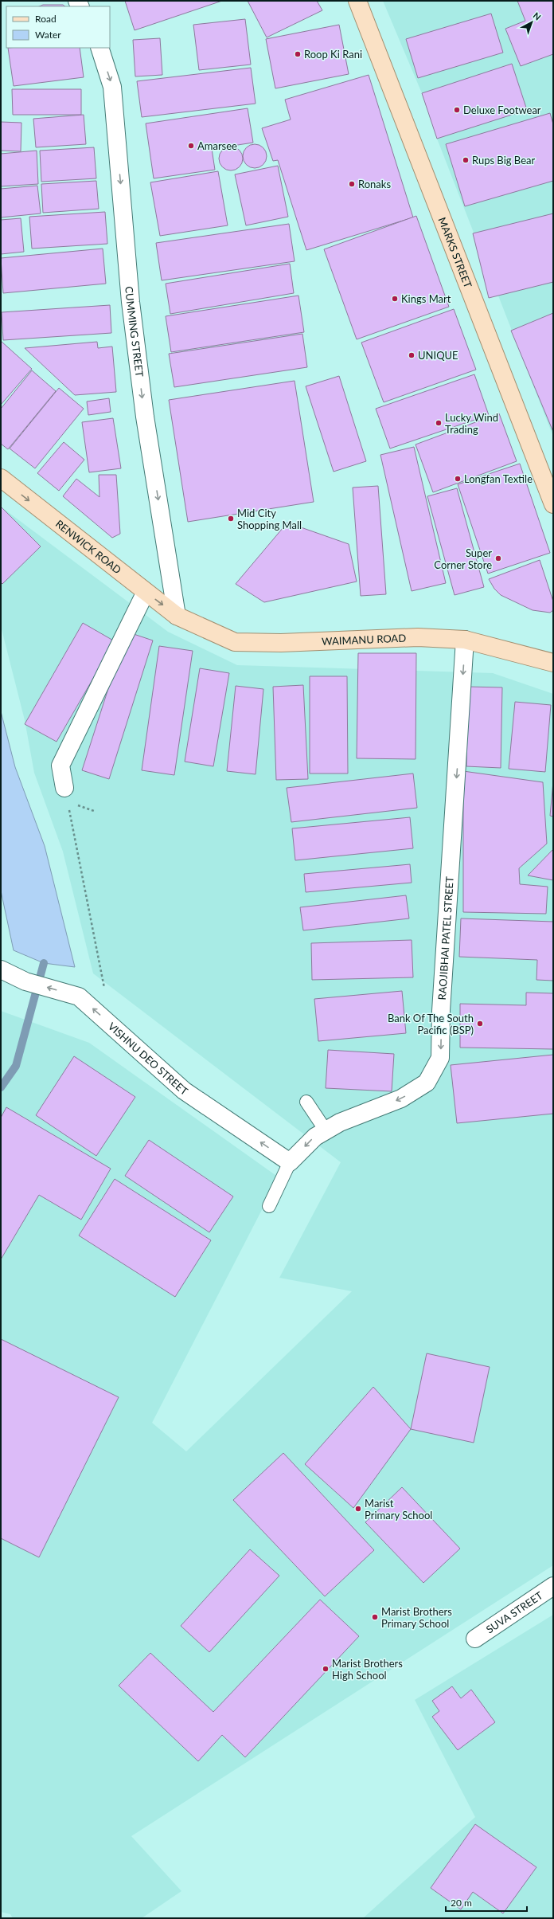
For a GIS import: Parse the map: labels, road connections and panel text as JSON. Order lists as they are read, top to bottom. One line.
{"streets":{"main road":["MARKS STREET","RENWICK ROAD","WAIMANU ROAD"],"street":["CUMMING STREET","RAOJIBHAI PATEL STREET","VISHNU DEO STREET","SUVA STREET"]},"crossings":[["CUMMING STREET","RENWICK ROAD"],["CUMMING STREET","WAIMANU ROAD"],["RENWICK ROAD","WAIMANU ROAD"],["WAIMANU ROAD","RAOJIBHAI PATEL STREET"],["RAOJIBHAI PATEL STREET","VISHNU DEO STREET"]],"one_way":["CUMMING STREET","RENWICK ROAD","RAOJIBHAI PATEL STREET","VISHNU DEO STREET"],"places":["Roop Ki Rani","Deluxe Footwear","Amarsee","Rups Big Bear","Ronaks","Kings Mart","UNIQUE","Lucky Wind Trading","Longfan Textile","Mid City Shopping Mall","Super Corner Store","Bank Of The South Pacific (BSP)","Marist Primary School","Marist Brothers Primary School","Marist Brothers High School"],"legend":["Road","Water"],"scale_bar":"20 m","north":"top right"}
